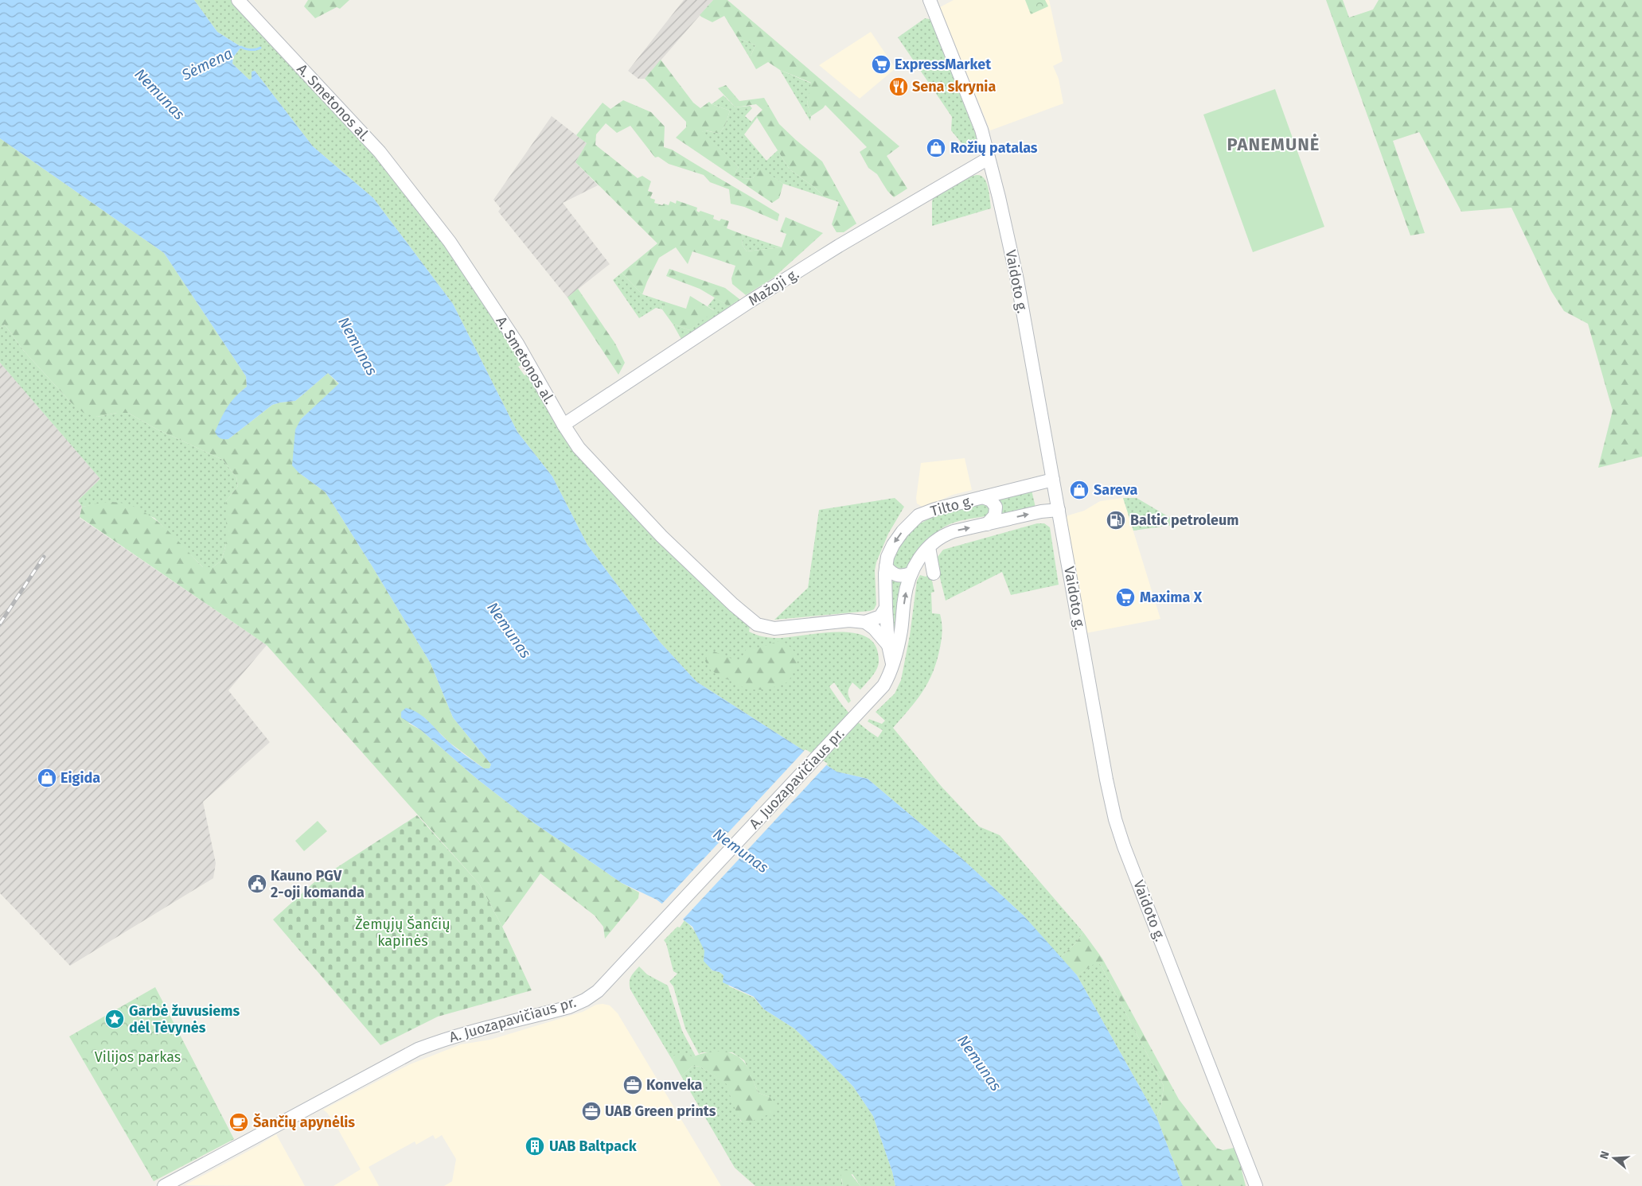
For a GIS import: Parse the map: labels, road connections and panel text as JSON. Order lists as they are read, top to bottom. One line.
{"streets":{"main road":["A. Smetonos al.","Vaidoto g.","Mažoji g.","Tilto g.","A. Juozapavičiaus pr."]},"crossings":[["A. Smetonos al.","Mažoji g."],["Vaidoto g.","Mažoji g."],["Vaidoto g.","Tilto g."],["Tilto g.","A. Juozapavičiaus pr."]],"districts":["PANEMUNĖ"],"water":["Sėmena","Nemunas"],"parks":["Žemųjų Šančių kapinės","Vilijos parkas"],"places":{"supermarket":["ExpressMarket","Maxima X"],"restaurant":["Sena skrynia"],"shop":["Rožių patalas","Sareva","Eigida"],"fuel station":["Baltic petroleum"],"public building":["Kauno PGV 2-oji komanda"],"place":["Garbė žuvusiems dėl Tėvynės"],"office":["Konveka","UAB Green prints"],"cafe":["Šančių apynėlis"],"building":["UAB Baltpack"]},"north":"left"}
